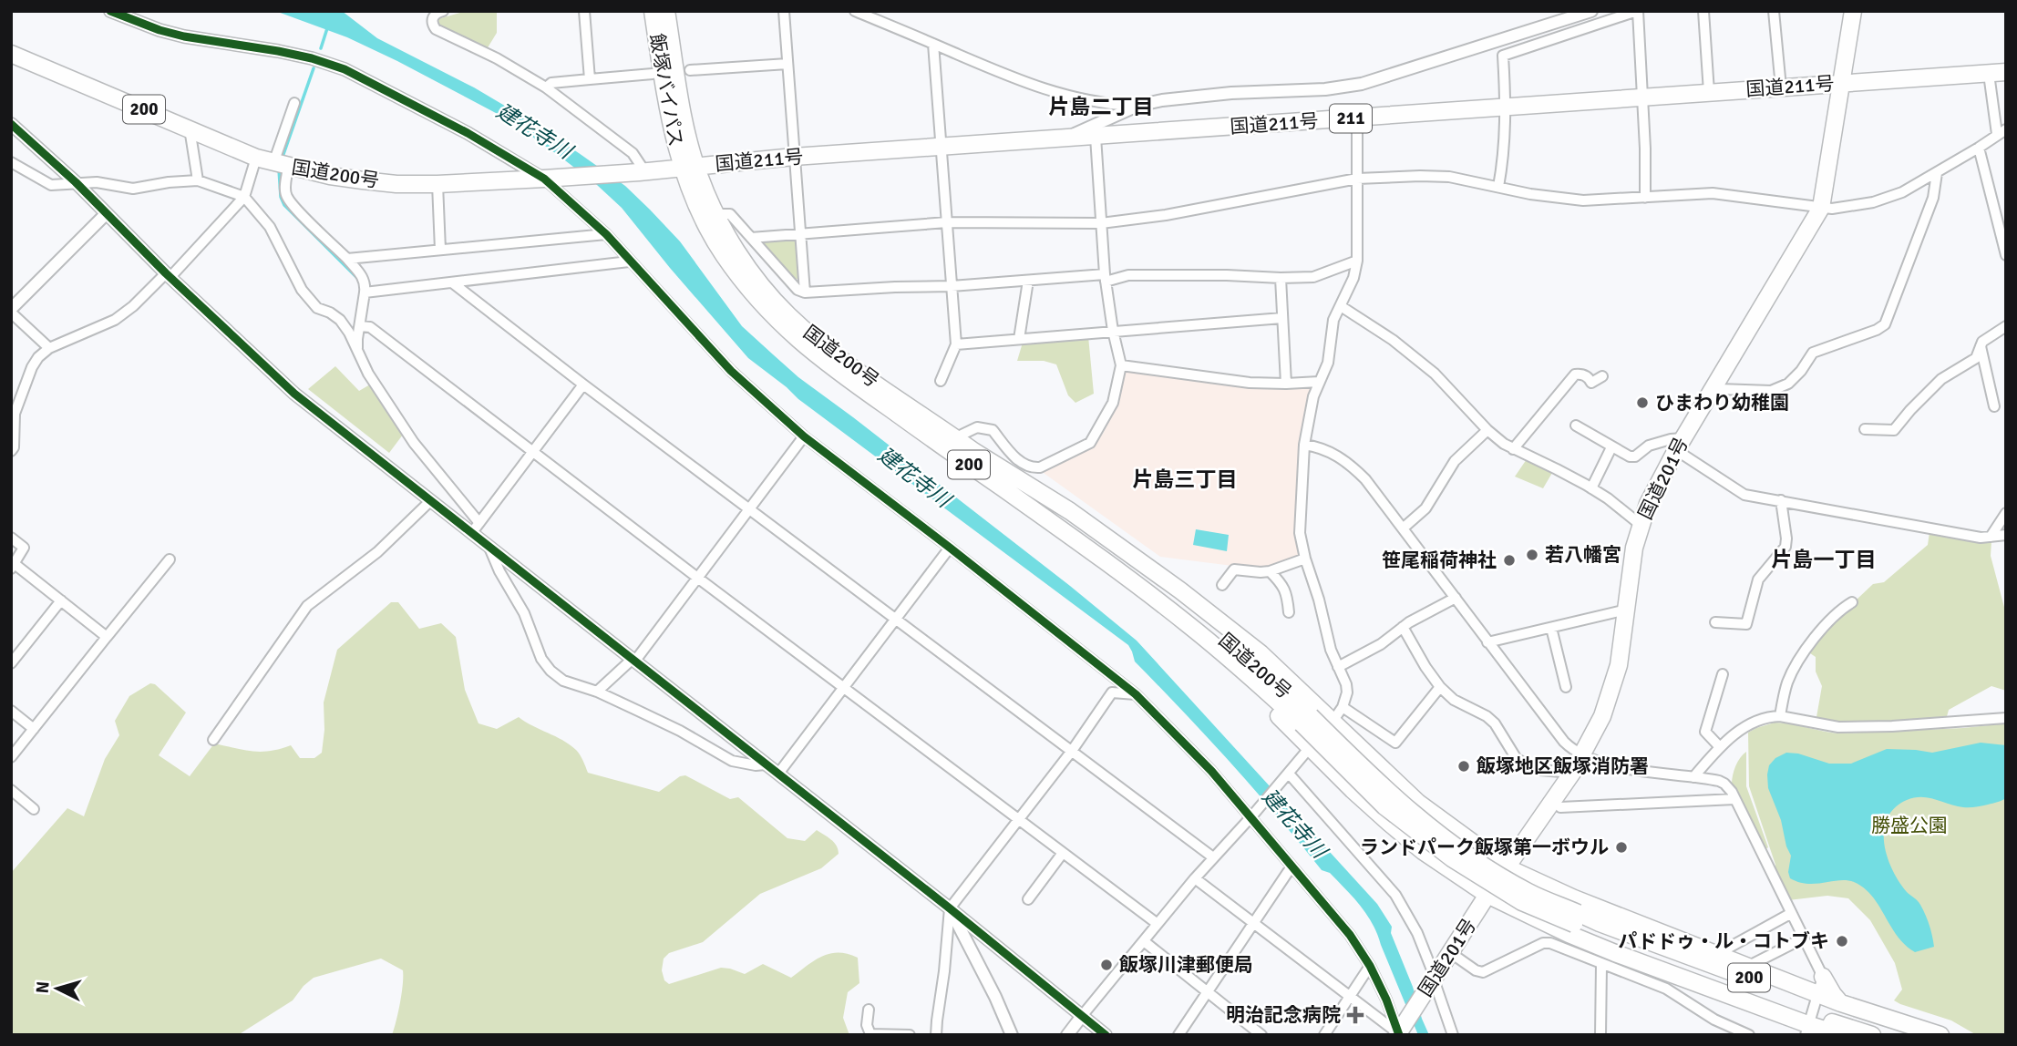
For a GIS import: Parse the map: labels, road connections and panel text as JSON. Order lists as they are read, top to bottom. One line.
{"streets":{"highway":["国道211号","飯塚バイパス","200","211","国道200号","国道201号"]},"crossings":[["国道211号","飯塚バイパス"],["国道211号","国道200号"],["国道211号","国道201号"],["飯塚バイパス","国道200号"]],"districts":["片島二丁目","片島三丁目","片島一丁目"],"water":["建花寺川"],"parks":["勝盛公園"],"places":{"other":["ひまわり幼稚園","若八幡宮","笹尾稲荷神社","飯塚地区飯塚消防署","ランドパーク飯塚第一ボウル","パドドゥ・ル・コトブキ","飯塚川津郵便局"],"health":["明治記念病院"]},"north":"left"}
